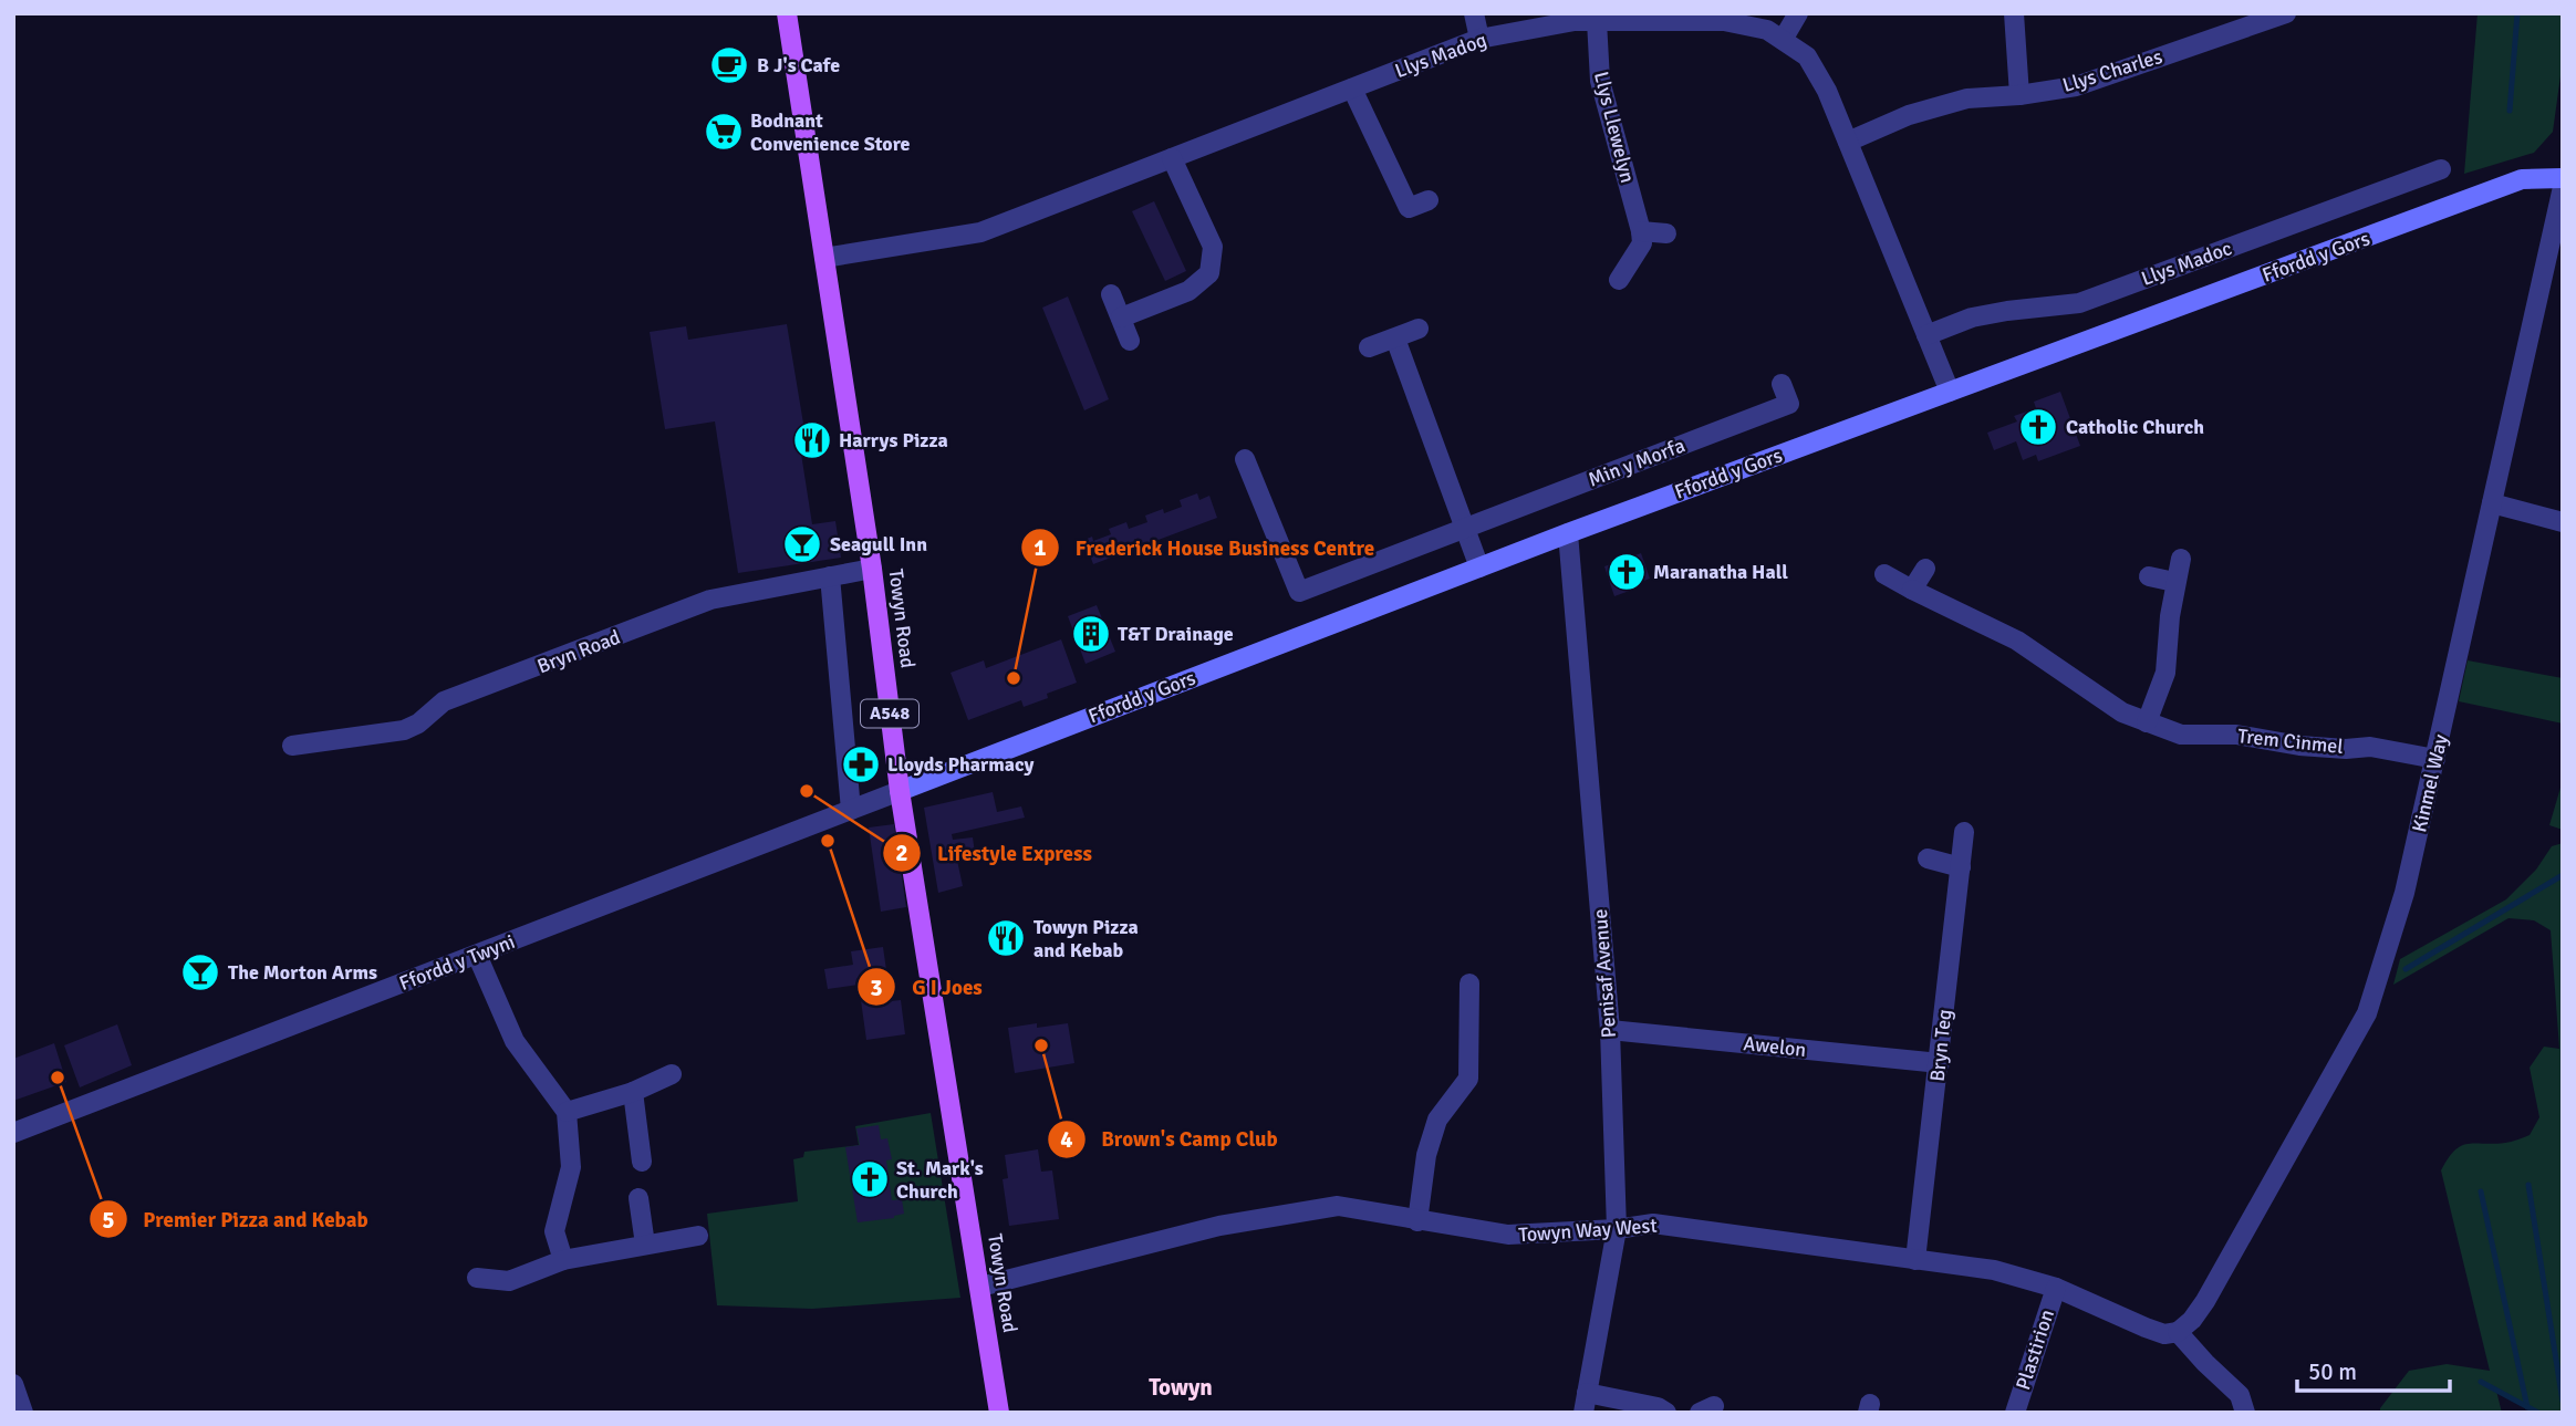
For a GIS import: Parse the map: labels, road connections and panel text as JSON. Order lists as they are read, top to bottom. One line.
{"streets":{"main road":["Towyn Road","A548"],"street":["Llys Madog","Llys Charles","Llys Llewelyn","Ffordd y Gors","Llys Madoc","Min y Morfa","Bryn Road","Trem Cinmel","Kinmel Way","Ffordd y Twyni","Penisaf Avenue","Bryn Teg","Awelon","Towyn Way West","Plastirion"]},"crossings":[["Llys Madog","Llys Charles"],["Llys Madog","Llys Llewelyn"],["Llys Madog","Ffordd y Gors"],["Llys Madog","Llys Madoc"],["Llys Madog","Towyn Road"],["Ffordd y Gors","Towyn Road"],["Ffordd y Gors","Ffordd y Twyni"],["Ffordd y Gors","Penisaf Avenue"],["Towyn Road","Bryn Road"],["Towyn Road","Ffordd y Twyni"],["Towyn Road","Towyn Way West"],["Trem Cinmel","Kinmel Way"],["Kinmel Way","Towyn Way West"],["Penisaf Avenue","Awelon"],["Penisaf Avenue","Towyn Way West"],["Bryn Teg","Awelon"],["Bryn Teg","Towyn Way West"],["Towyn Way West","Plastirion"]],"districts":["Towyn"],"places":{"cafe":["B J's Cafe"],"supermarket":["Bodnant Convenience Store"],"church":["Catholic Church","Maranatha Hall","St. Mark's Church"],"restaurant":["Harrys Pizza","Towyn Pizza and Kebab"],"bar":["Seagull Inn","The Morton Arms"],"building":["T&T Drainage"],"other":["Frederick House Business Centre","Lifestyle Express","G I Joes","Brown's Camp Club","Premier Pizza and Kebab"],"pharmacy":["Lloyds Pharmacy"]},"scale_bar":"50 m"}
